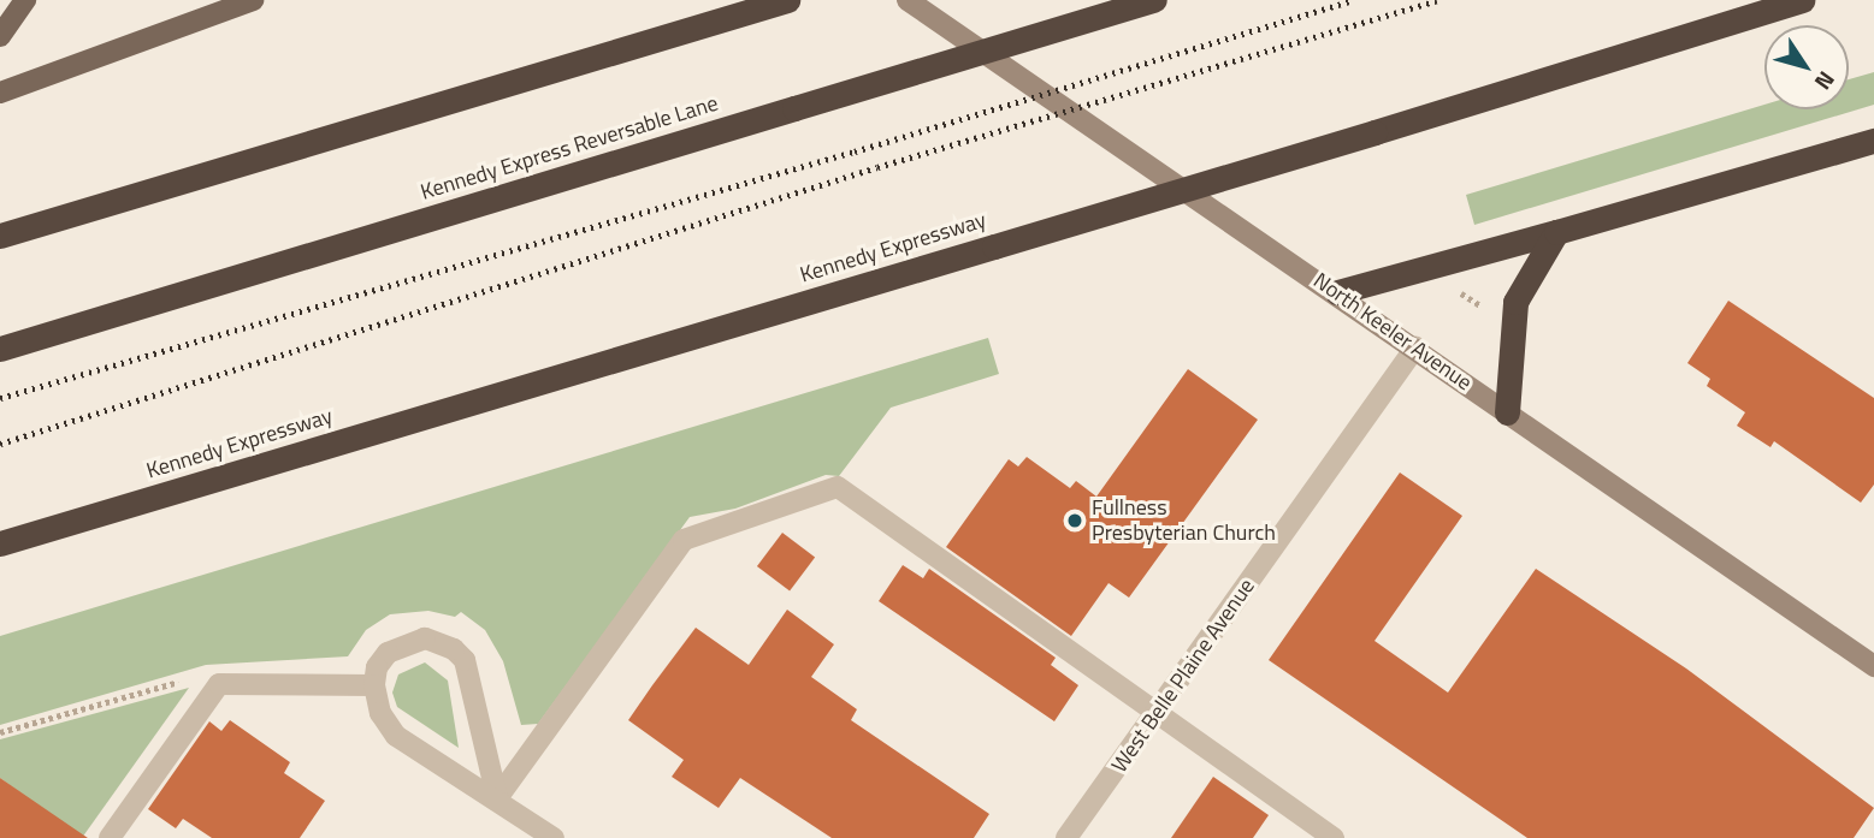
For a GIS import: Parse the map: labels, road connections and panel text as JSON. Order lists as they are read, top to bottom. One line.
{"streets":{"highway":["Kennedy Express Reversable Lane","Kennedy Expressway"],"street":["North Keeler Avenue","West Belle Plaine Avenue"]},"crossings":[["North Keeler Avenue","West Belle Plaine Avenue"]],"places":["Fullness Presbyterian Church"],"north":"bottom right"}
